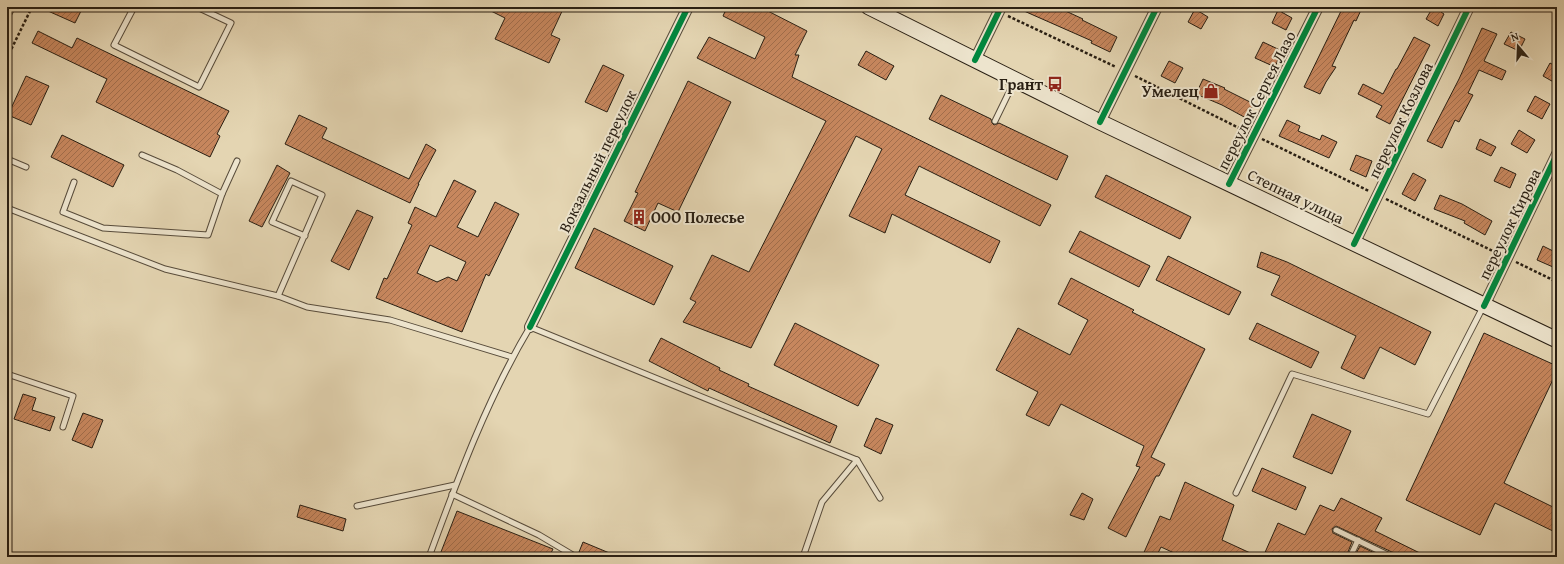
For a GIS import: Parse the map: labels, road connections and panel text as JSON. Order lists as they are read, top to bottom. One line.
{"streets":{"main road":["Степная улица"],"street":["переулок Сергея Лазо","переулок Козлова","Вокзальный переулок","переулок Кирова"]},"crossings":[["переулок Сергея Лазо","Степная улица"],["переулок Козлова","Степная улица"],["Степная улица","переулок Кирова"]],"places":{"bus stop":["Грант"],"shop":["Умелец"],"building":["ООО Полесье"]},"north":"top"}
